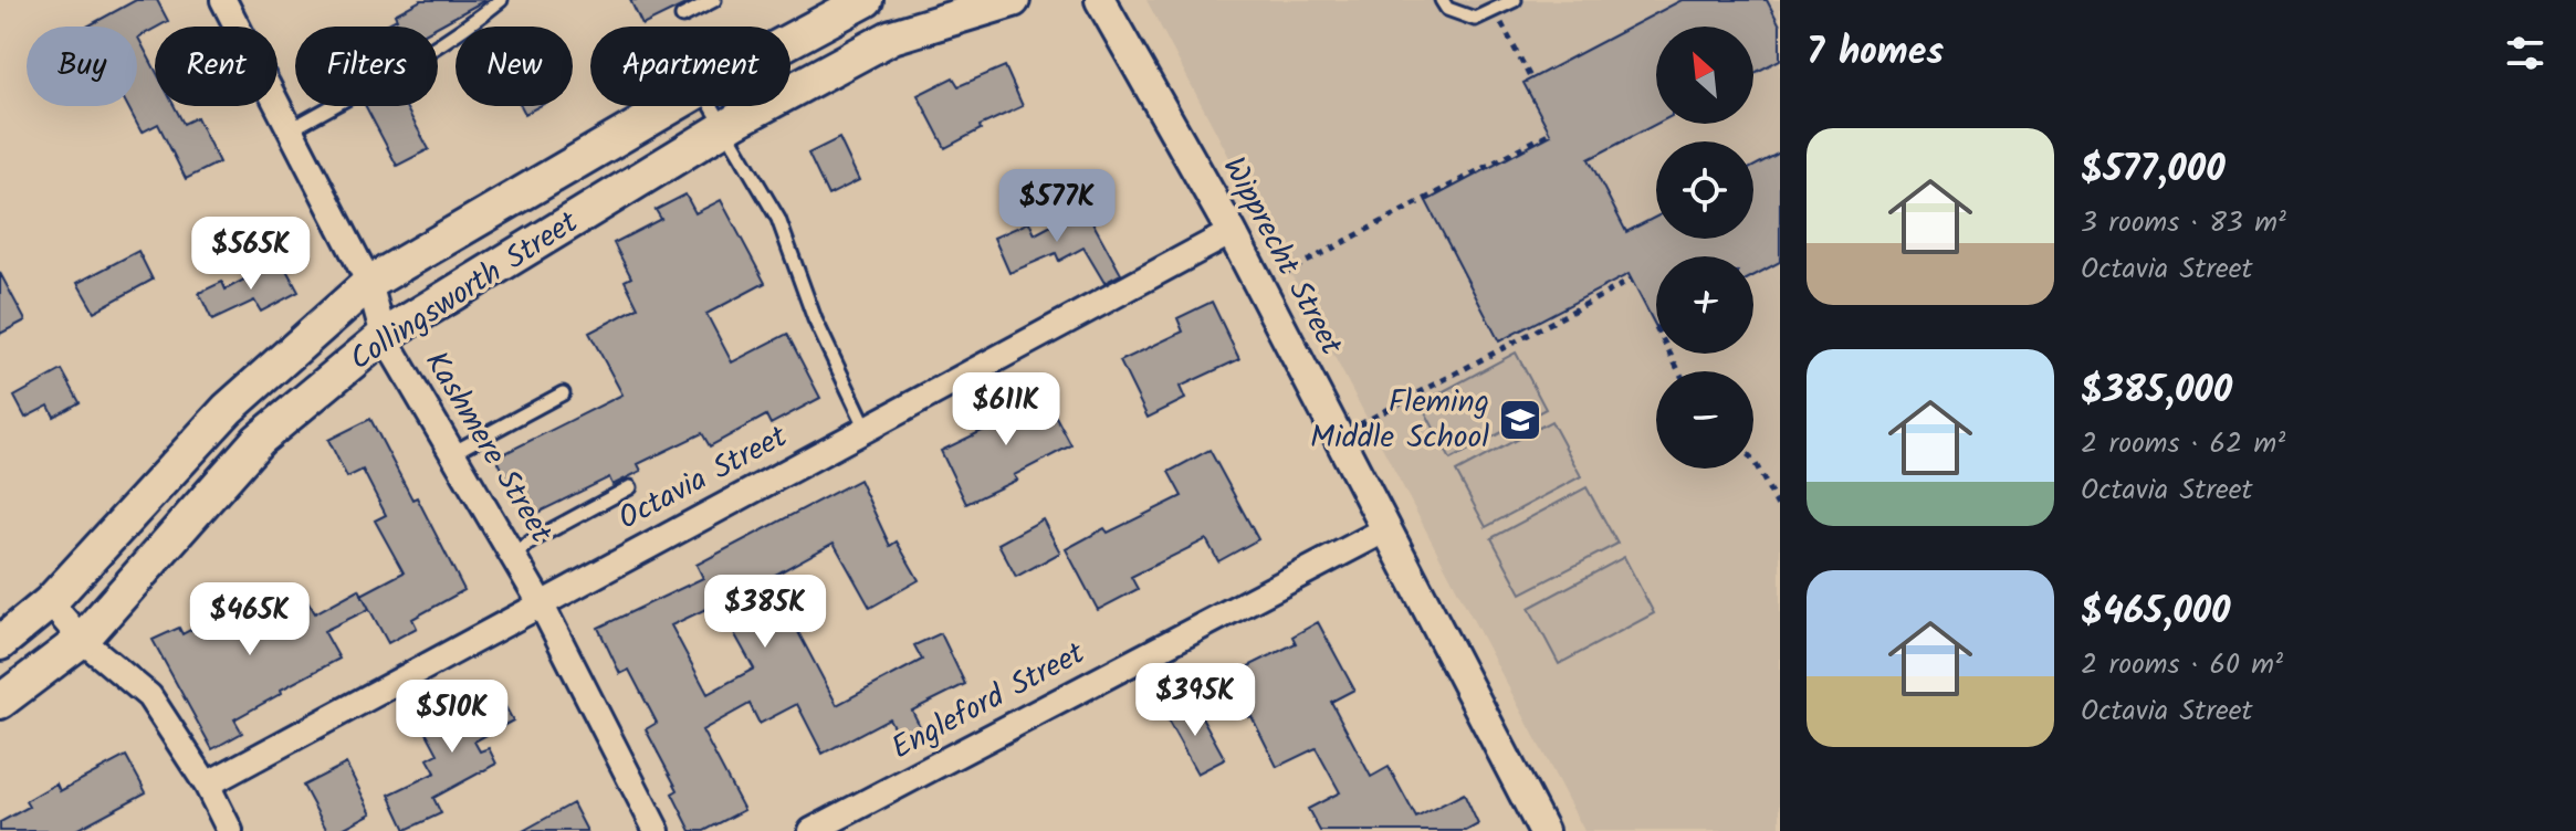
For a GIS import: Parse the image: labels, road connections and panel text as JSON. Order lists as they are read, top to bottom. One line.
{"streets":{"main road":["Collingsworth Street"],"street":["Wipprecht Street","Kashmere Street","Octavia Street","Engleford Street"]},"crossings":[["Wipprecht Street","Octavia Street"],["Wipprecht Street","Engleford Street"],["Collingsworth Street","Kashmere Street"],["Kashmere Street","Octavia Street"]],"places":{"school or university":["Fleming Middle School"]},"north":"top left","page":{"heading":"7 homes","map_buttons":["+","−"],"chip":["Buy","Rent","Filters","New","Apartment"],"list":[{"name":"$577,000","note":"3 rooms · 83 m² · Octavia Street"},{"name":"$385,000","note":"2 rooms · 62 m² · Octavia Street"},{"name":"$465,000","note":"2 rooms · 60 m² · Octavia Street"}],"price":["$577K","$565K","$611K","$385K","$465K","$395K","$510K"]}}
